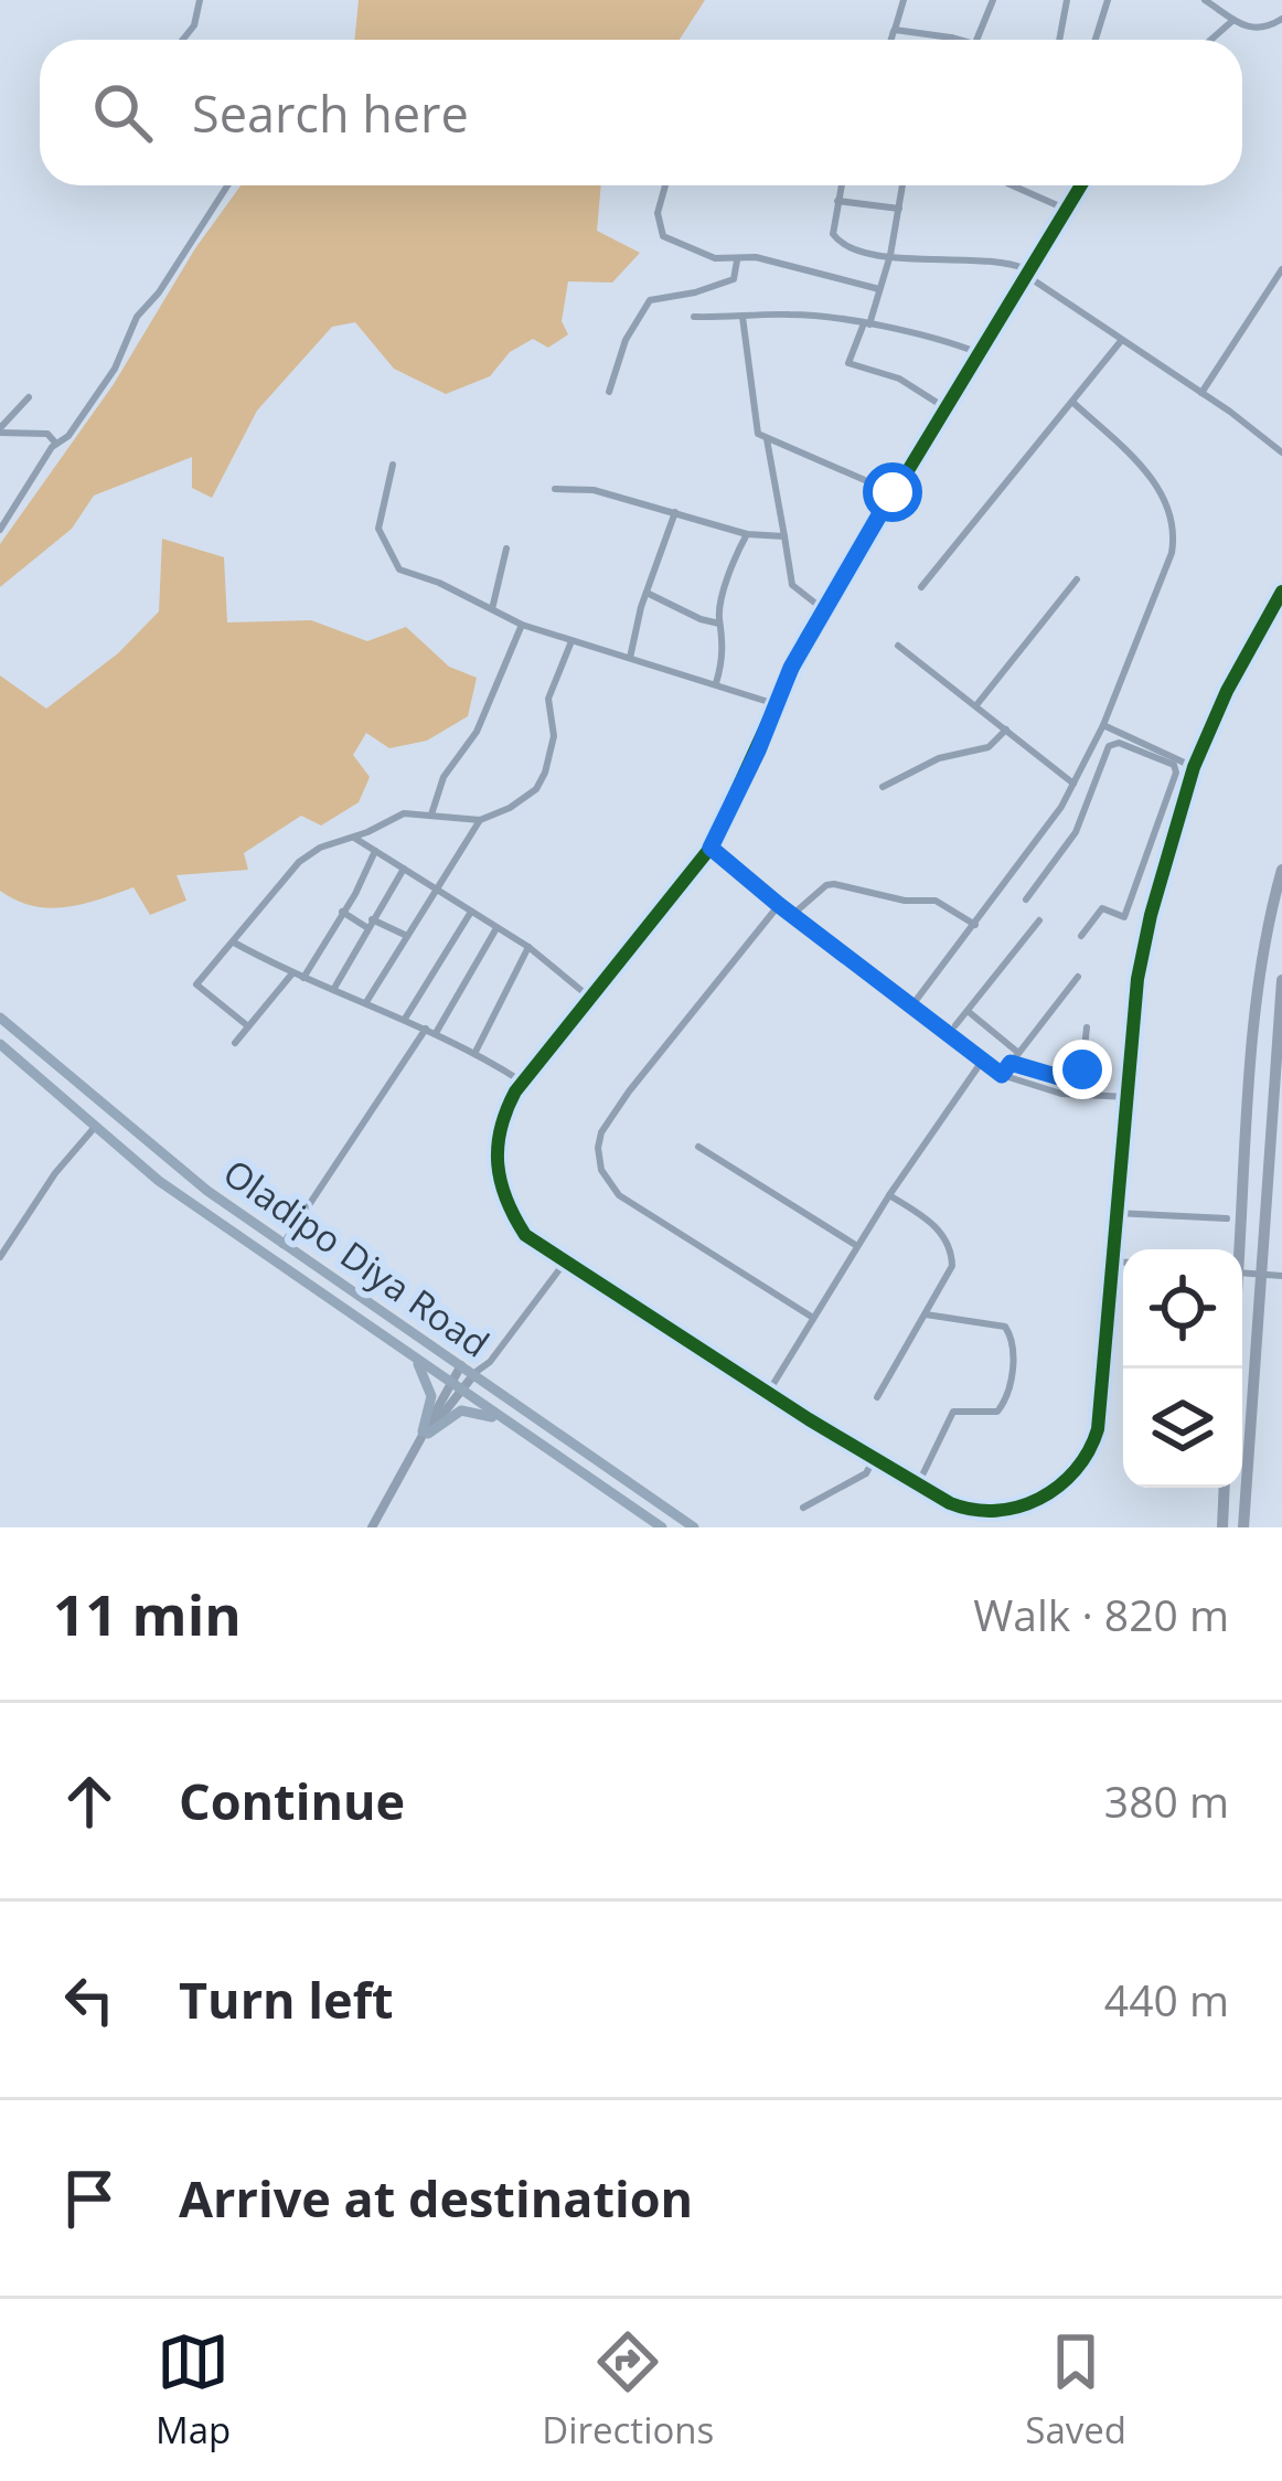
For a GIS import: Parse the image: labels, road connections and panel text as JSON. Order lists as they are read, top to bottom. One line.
{"streets":{"main road":["Oladipo Diya Road"]},"page":{"search":"Search here","heading":["11 min","Walk · 820 m"],"list":[["Continue","380 m"],["Turn left","440 m"],"Arrive at destination"],"nav":["Map","Directions","Saved"]}}
